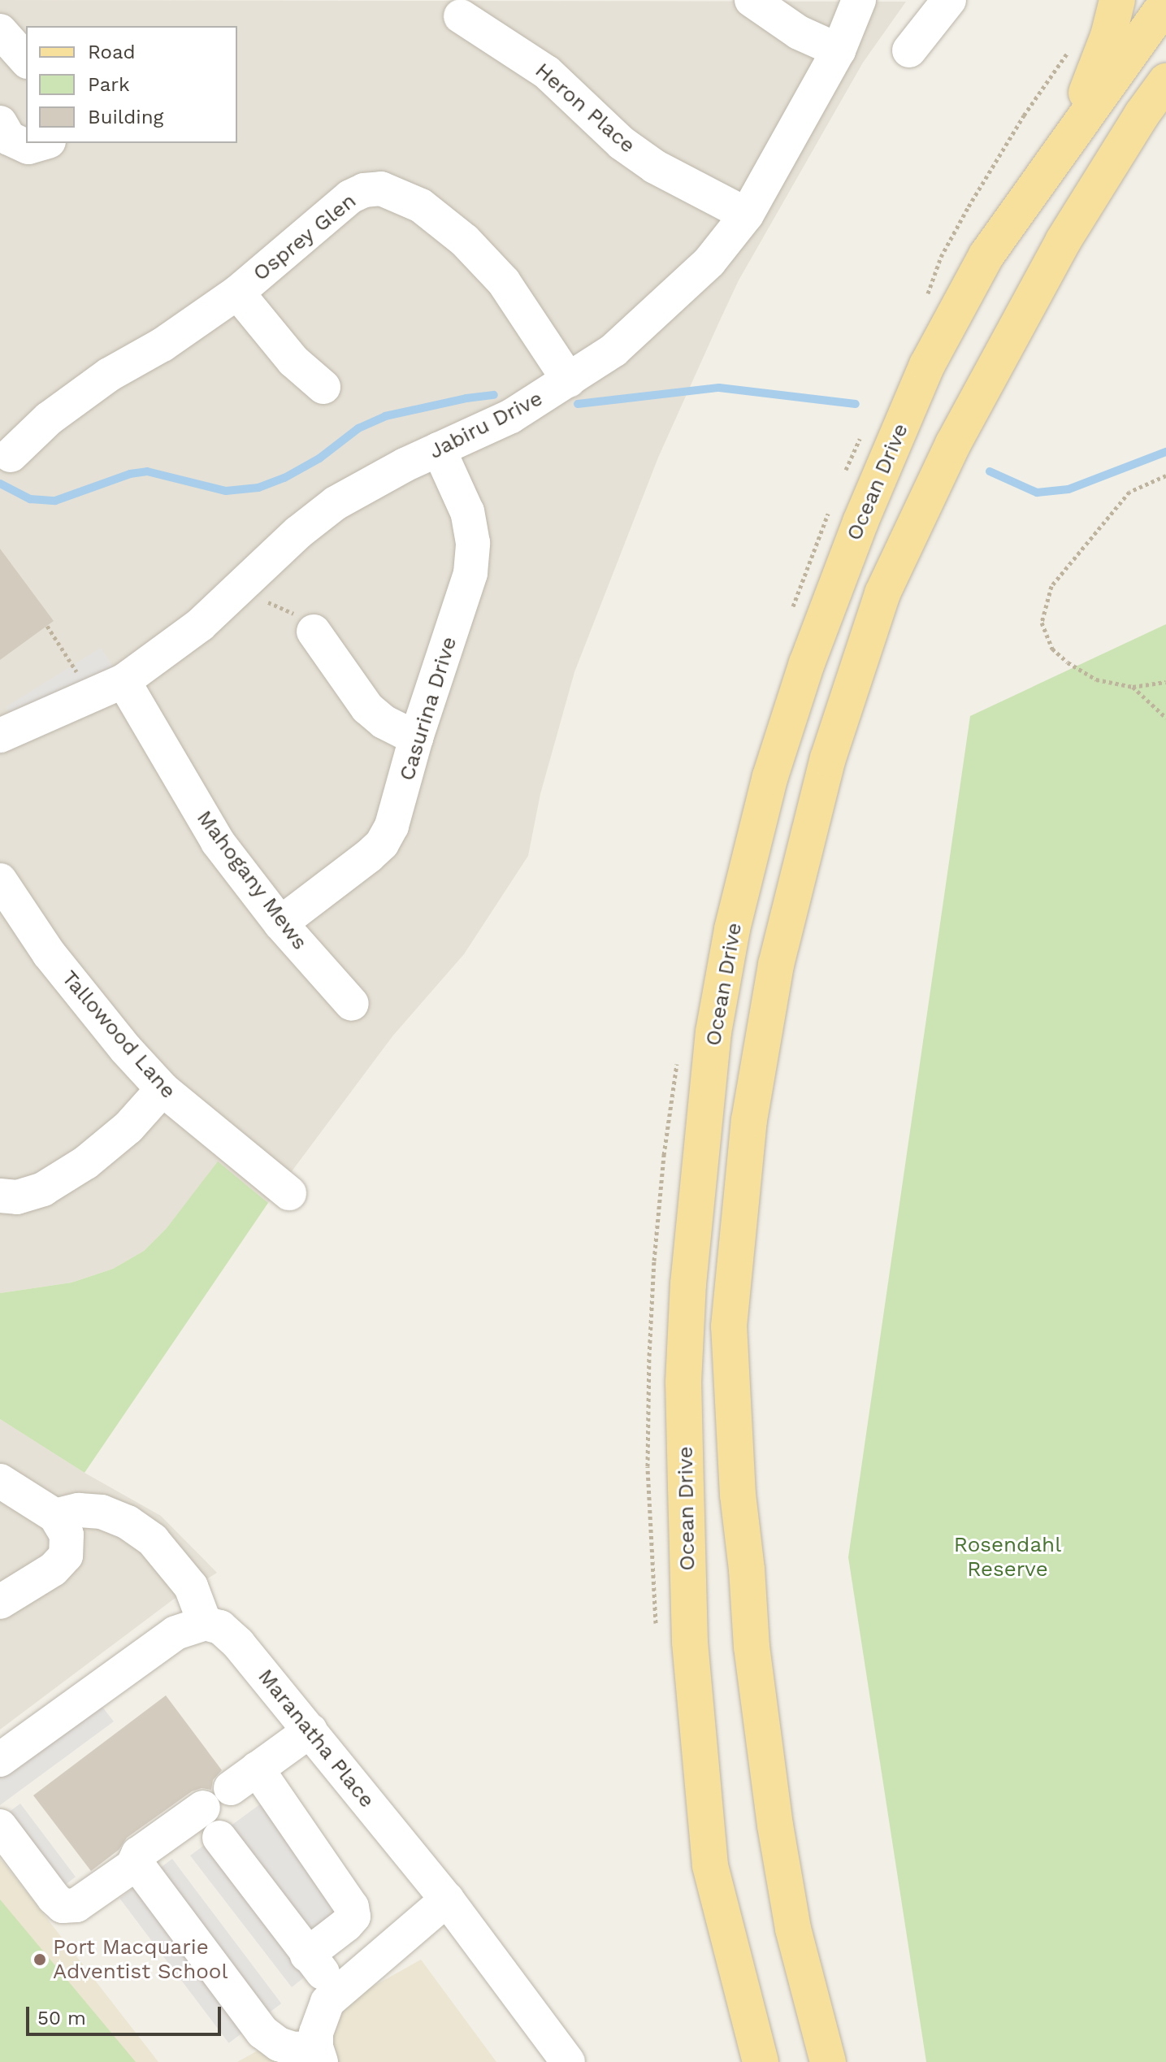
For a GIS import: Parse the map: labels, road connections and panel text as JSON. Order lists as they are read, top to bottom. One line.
{"streets":{"main road":["Ocean Drive"],"street":["Heron Place","Osprey Glen","Jabiru Drive","Casurina Drive","Mahogany Mews","Tallowood Lane","Maranatha Place"]},"crossings":[["Heron Place","Jabiru Drive"],["Osprey Glen","Jabiru Drive"],["Jabiru Drive","Casurina Drive"],["Jabiru Drive","Mahogany Mews"],["Casurina Drive","Mahogany Mews"]],"parks":["Rosendahl Reserve"],"places":["Port Macquarie Adventist School"],"legend":["Road","Park","Building"],"scale_bar":"50 m"}
